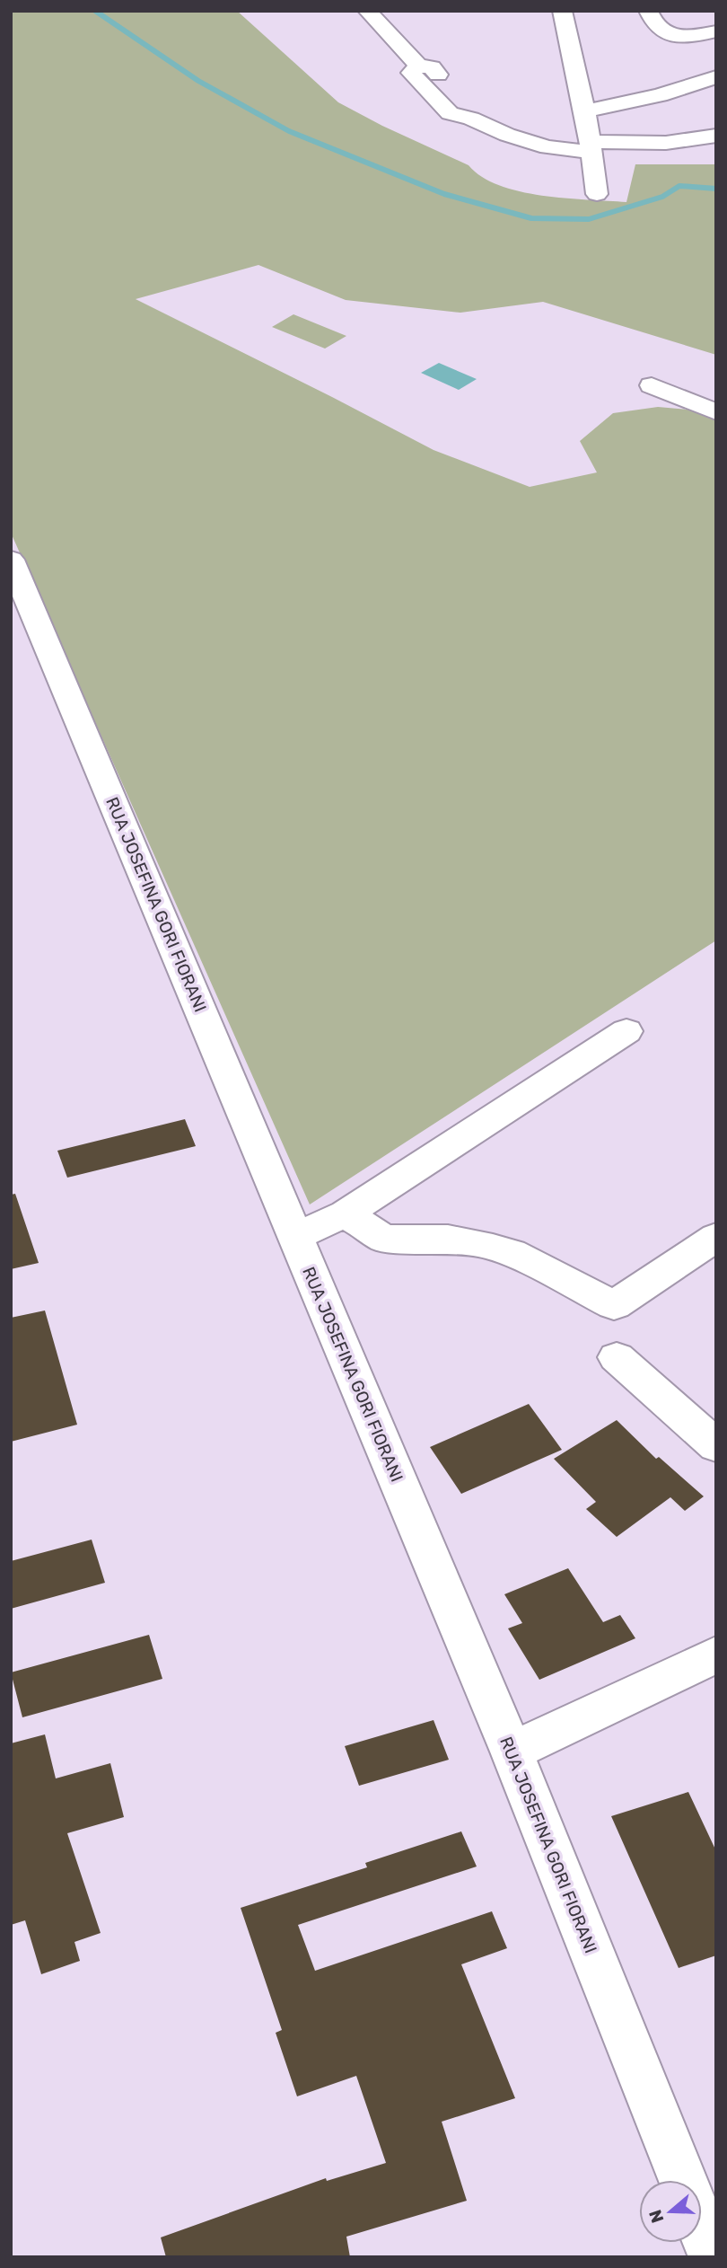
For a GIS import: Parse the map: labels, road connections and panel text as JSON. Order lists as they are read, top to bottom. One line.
{"streets":{"street":["RUA JOSEFINA GORI FIORANI"]},"north":"left"}
